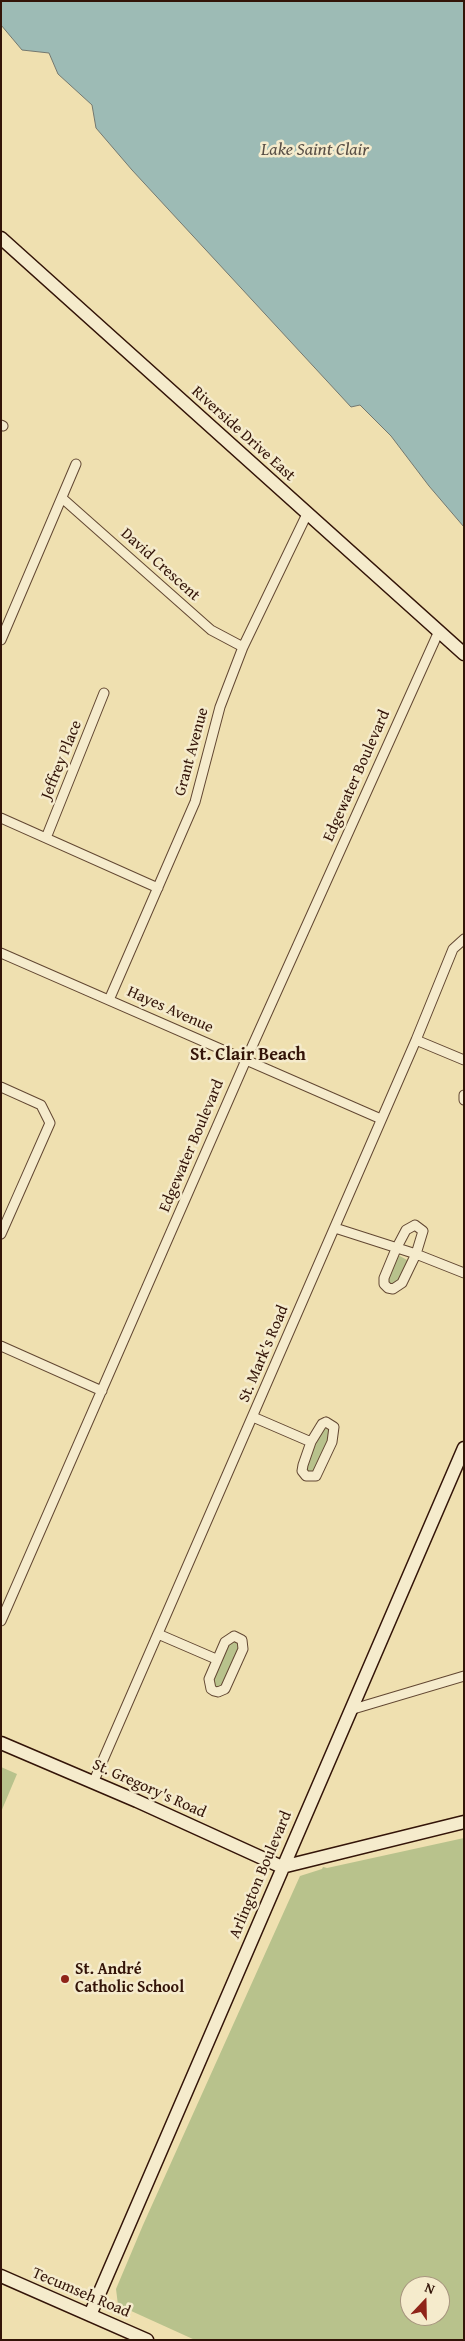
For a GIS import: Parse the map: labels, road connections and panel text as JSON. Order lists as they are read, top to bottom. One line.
{"streets":{"street":["Riverside Drive East","David Crescent","Grant Avenue","Jeffrey Place","Edgewater Boulevard","Hayes Avenue","St. Mark's Road","St. Gregory's Road","Arlington Boulevard","Tecumseh Road"]},"crossings":[["Riverside Drive East","Grant Avenue"],["Riverside Drive East","Edgewater Boulevard"],["David Crescent","Grant Avenue"],["Grant Avenue","Hayes Avenue"],["Edgewater Boulevard","Hayes Avenue"],["Hayes Avenue","St. Mark's Road"],["St. Mark's Road","St. Gregory's Road"],["St. Gregory's Road","Arlington Boulevard"],["Arlington Boulevard","Tecumseh Road"]],"districts":["St. Clair Beach"],"water":["Lake Saint Clair"],"places":["St. André Catholic School"],"north":"top"}
